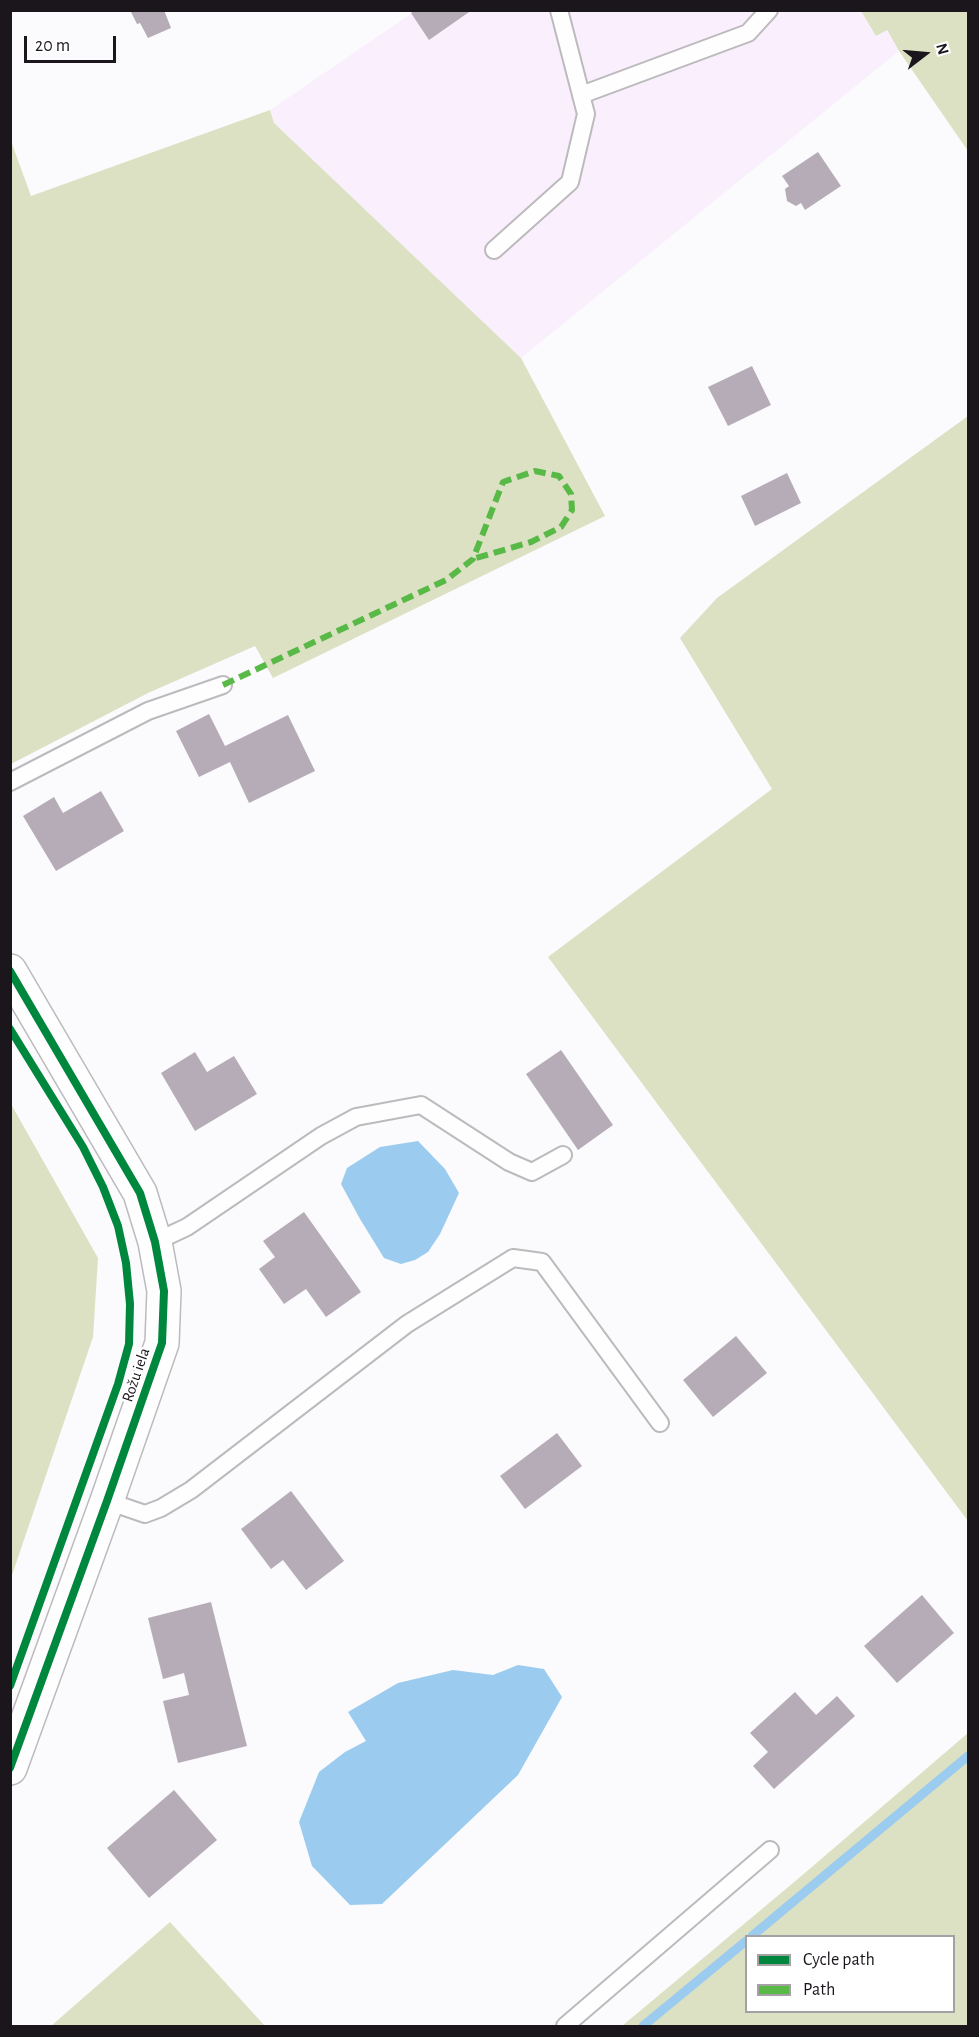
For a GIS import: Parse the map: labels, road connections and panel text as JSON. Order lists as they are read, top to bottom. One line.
{"streets":{"street":["Rožu iela"]},"legend":["Cycle path","Path"],"scale_bar":"20 m","north":"right"}
